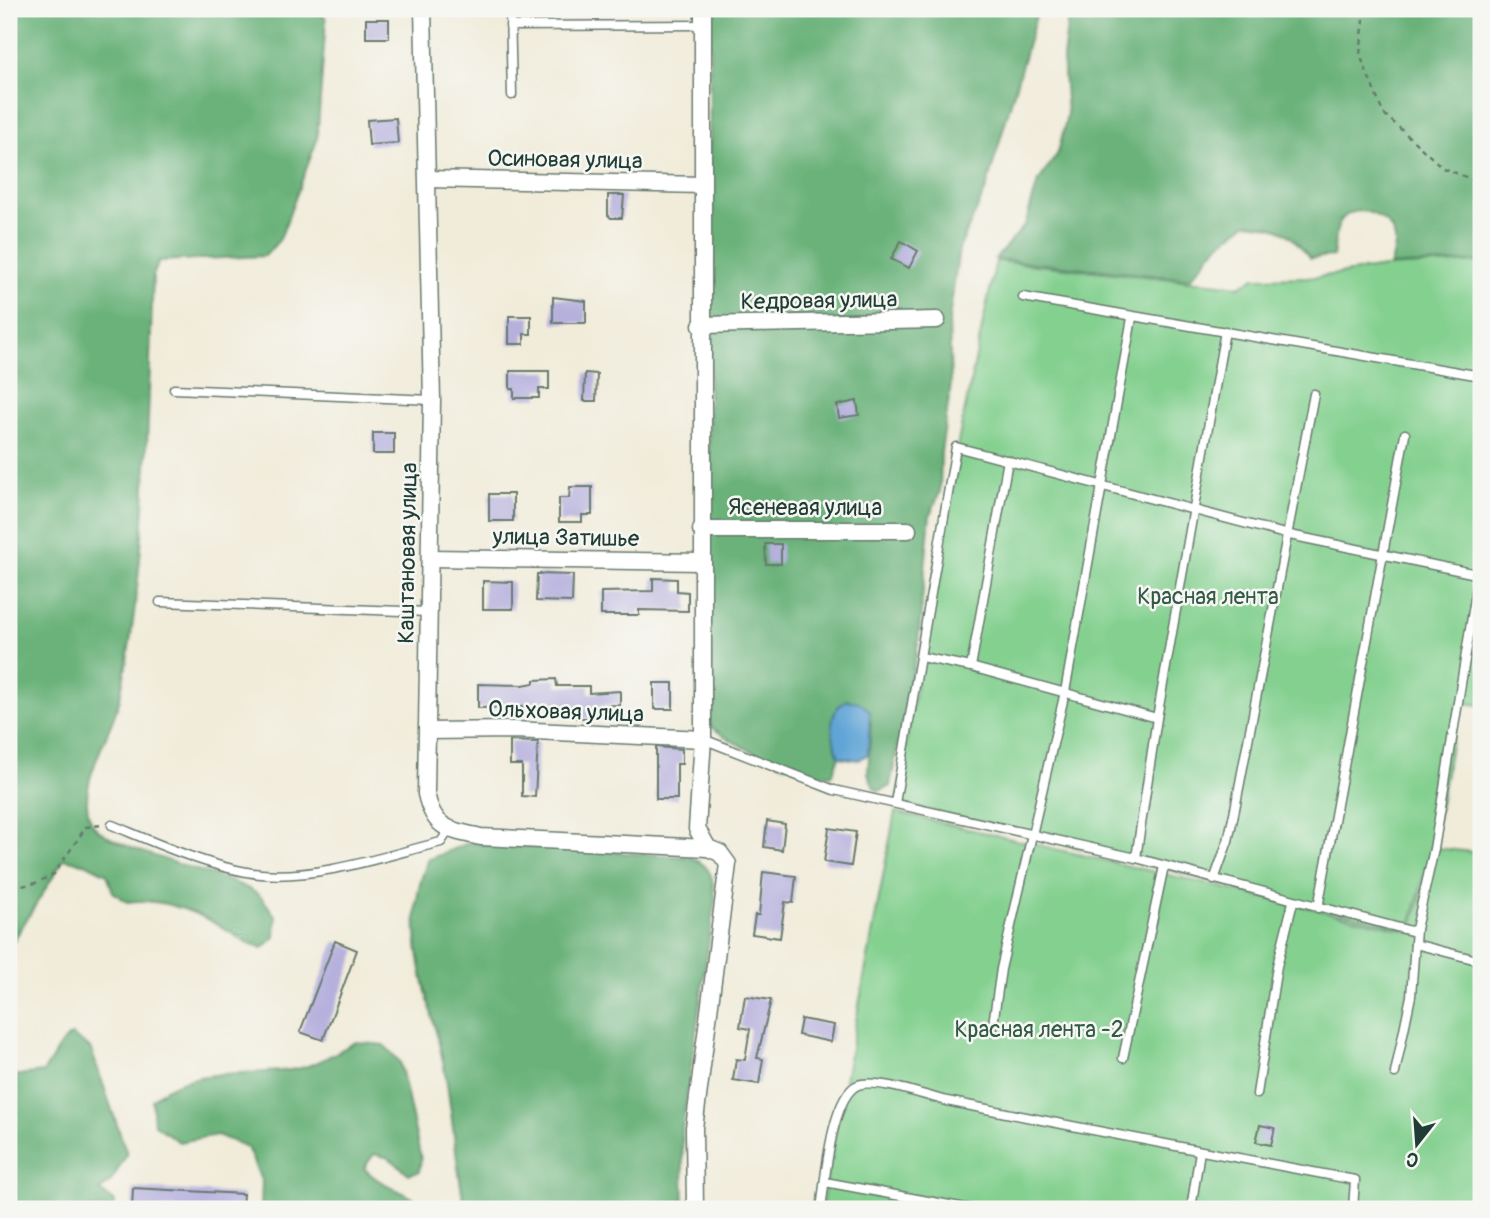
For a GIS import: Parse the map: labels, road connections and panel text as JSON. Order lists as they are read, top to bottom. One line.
{"streets":{"street":["Осиновая улица","Кедровая улица","Ясеневая улица","улица Затишье","Каштановая улица","Ольховая улица"]},"crossings":[["Осиновая улица","Каштановая улица"],["улица Затишье","Каштановая улица"],["Каштановая улица","Ольховая улица"]],"parks":["Красная лента","Красная лента -2"],"north":"bottom"}
